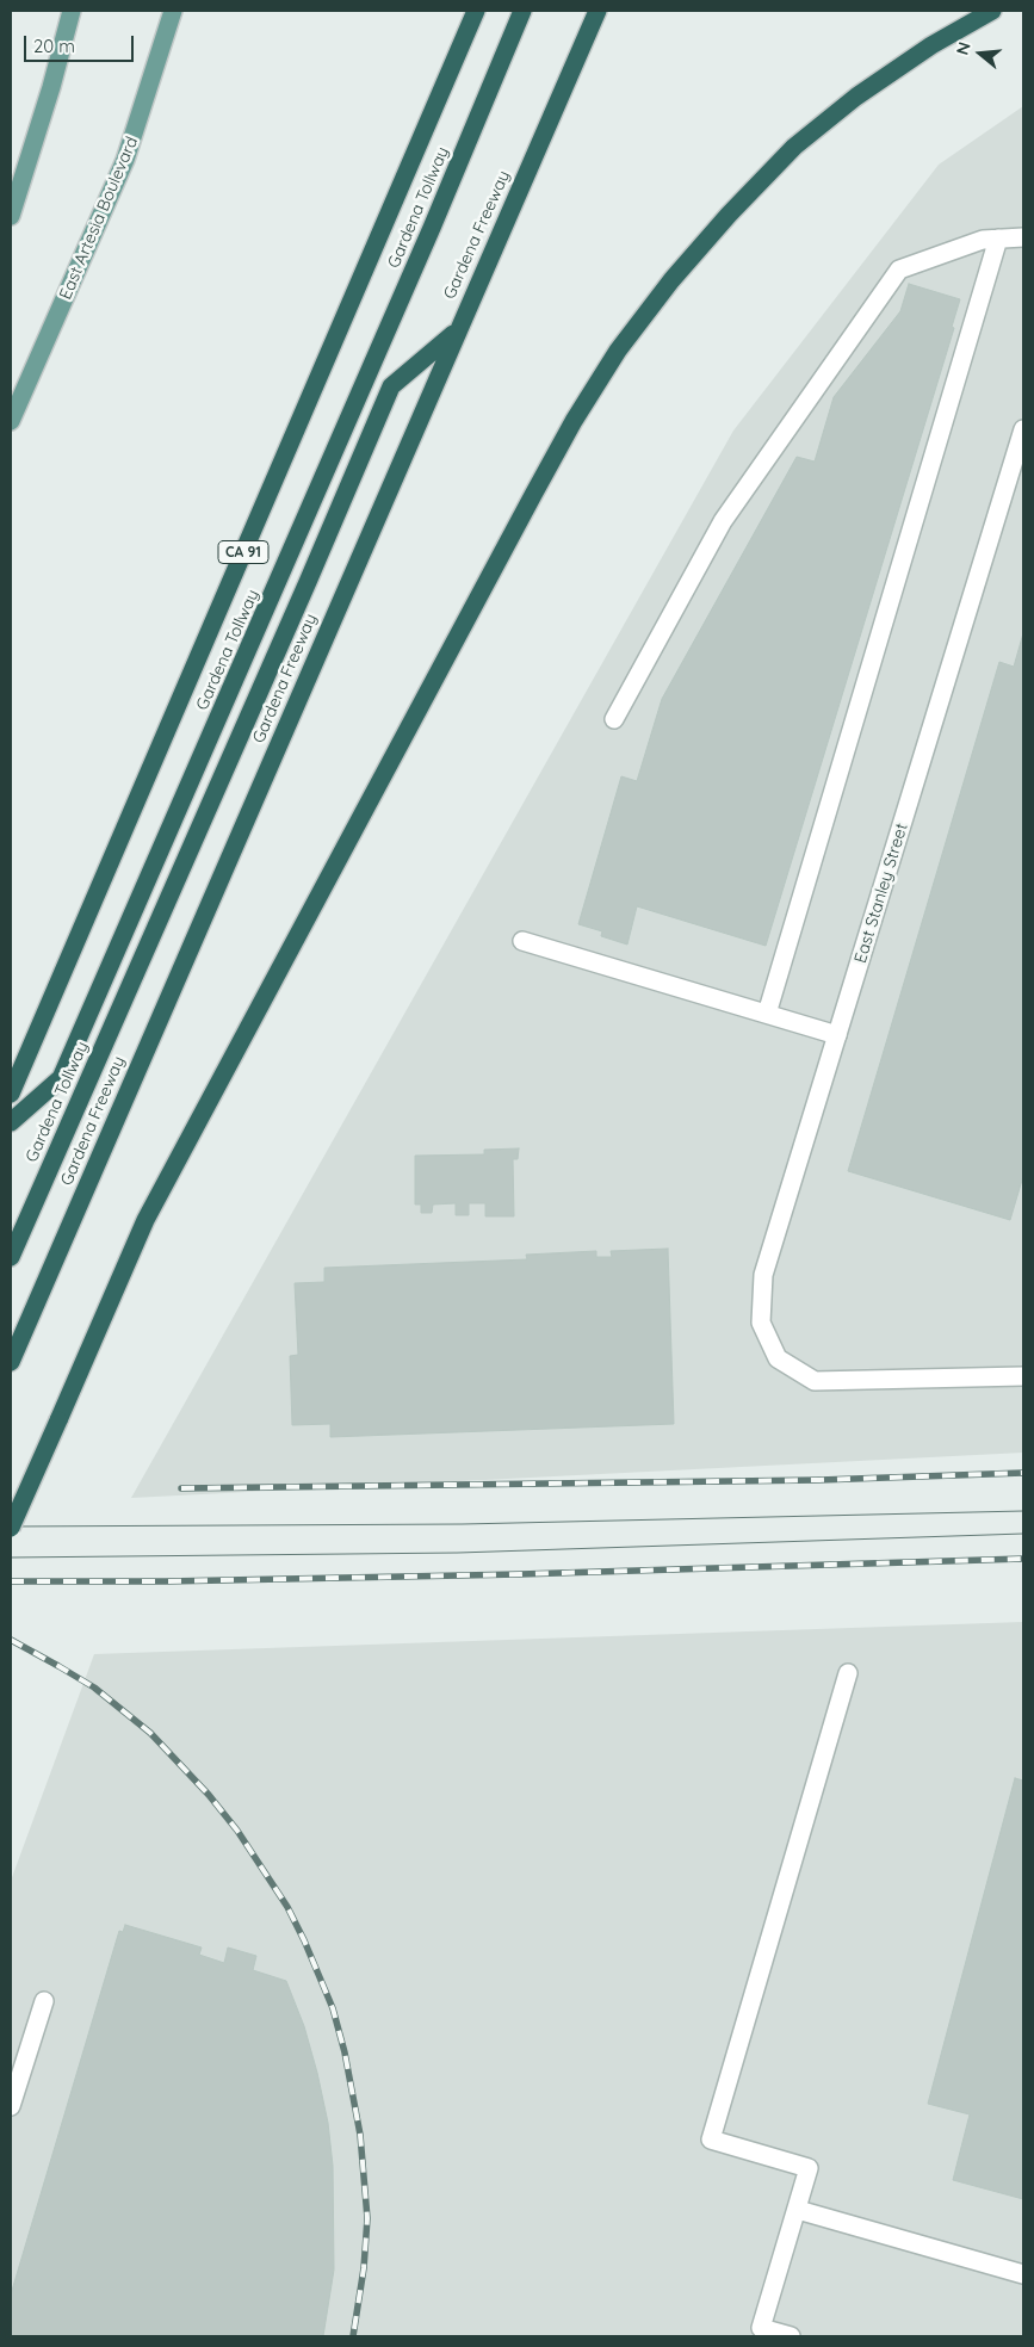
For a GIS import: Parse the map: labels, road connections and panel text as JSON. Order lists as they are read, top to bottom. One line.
{"streets":{"highway":["Gardena Tollway","Gardena Freeway","CA 91"],"main road":["East Artesia Boulevard"],"street":["East Stanley Street"]},"crossings":[["Gardena Tollway","Gardena Freeway"]],"scale_bar":"20 m","north":"left"}
